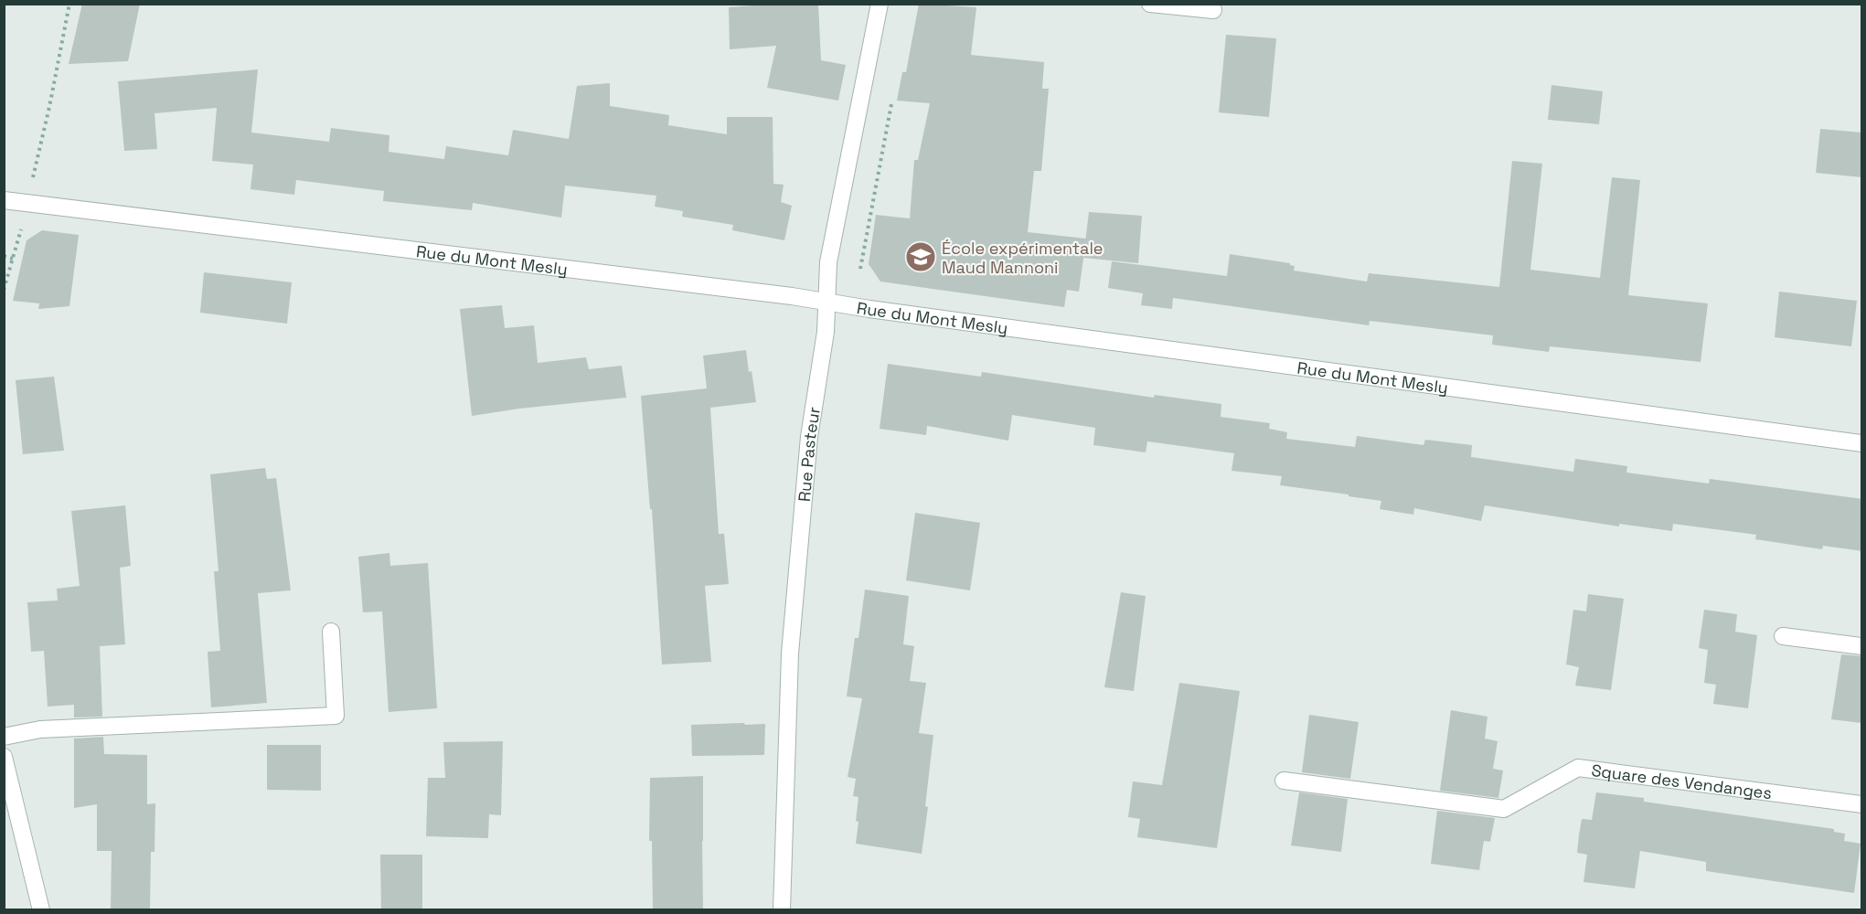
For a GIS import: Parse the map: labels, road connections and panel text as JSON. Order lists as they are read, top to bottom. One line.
{"streets":{"street":["Rue du Mont Mesly","Rue Pasteur","Square des Vendanges"]},"crossings":[["Rue du Mont Mesly","Rue Pasteur"]],"places":{"school or university":["École expérimentale Maud Mannoni"]}}
